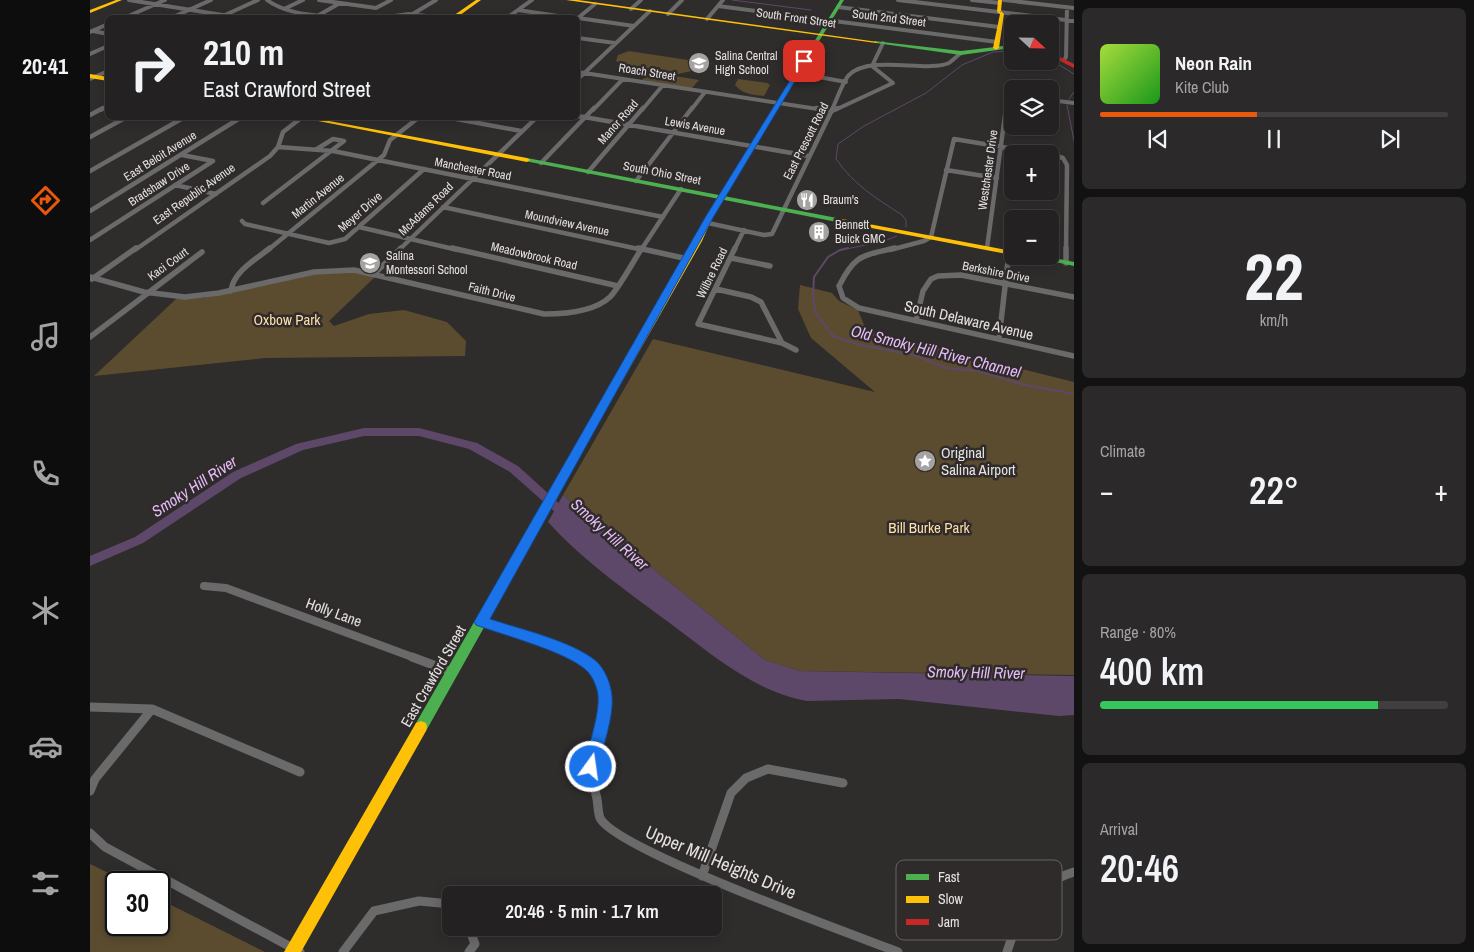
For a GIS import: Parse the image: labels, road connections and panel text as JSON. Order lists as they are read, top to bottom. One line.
{"streets":{"street":["South Front Street","South 2nd Street","Roach Street","Manor Road","Lewis Avenue","East Prescott Road","East Beloit Avenue","Manchester Road","Westchester Drive","South Ohio Street","Bradshaw Drive","East Republic Avenue","Martin Avenue","McAdams Road","Meyer Drive","Moundview Avenue","Meadowbrook Road","Kaci Court","Berkshire Drive","Wilbre Road","Faith Drive","South Delaware Avenue","Holly Lane","East Crawford Street","Upper Mill Heights Drive"]},"crossings":[["South Front Street","South 2nd Street"],["South Front Street","East Crawford Street"],["South 2nd Street","East Crawford Street"],["Roach Street","Manor Road"],["Roach Street","East Prescott Road"],["Roach Street","East Crawford Street"],["Manor Road","Lewis Avenue"],["Manor Road","South Ohio Street"],["Lewis Avenue","East Prescott Road"],["Lewis Avenue","East Crawford Street"],["East Prescott Road","South Ohio Street"],["East Prescott Road","Wilbre Road"],["East Beloit Avenue","Bradshaw Drive"],["Manchester Road","East Republic Avenue"],["Manchester Road","Martin Avenue"],["Manchester Road","McAdams Road"],["Manchester Road","Meyer Drive"],["Manchester Road","Faith Drive"],["Westchester Drive","South Ohio Street"],["South Ohio Street","Martin Avenue"],["South Ohio Street","McAdams Road"],["South Ohio Street","Faith Drive"],["South Ohio Street","South Delaware Avenue"],["South Ohio Street","East Crawford Street"],["East Republic Avenue","Faith Drive"],["Martin Avenue","Meyer Drive"],["Martin Avenue","Faith Drive"],["McAdams Road","Moundview Avenue"],["McAdams Road","Meadowbrook Road"],["McAdams Road","Faith Drive"],["Meyer Drive","Meadowbrook Road"],["Moundview Avenue","Faith Drive"],["Moundview Avenue","East Crawford Street"],["Meadowbrook Road","Faith Drive"],["Kaci Court","Faith Drive"],["Berkshire Drive","South Delaware Avenue"],["Holly Lane","East Crawford Street"],["East Crawford Street","Upper Mill Heights Drive"]],"water":["Old Smoky Hill River Channel","Smoky Hill River"],"parks":["Oxbow Park","Bill Burke Park"],"places":{"school or university":["Salina Central High School","Salina Montessori School"],"restaurant":["Braum's"],"building":["Bennett Buick GMC"],"place":["Original Salina Airport"]},"legend":["Fast","Slow","Jam"],"north":"right","page":{"tabs":"20:41","map_buttons":["+","−"],"turn":["210 m","East Crawford Street"],"song":["Neon Rain","Kite Club"],"tile":[["22","km/h"],"Climate",["Range · 80%","400 km"],["Arrival","20:46"]],"heat":["−","22°","+"],"limit":"30","trip":"20:46 · 5 min · 1.7 km"}}
